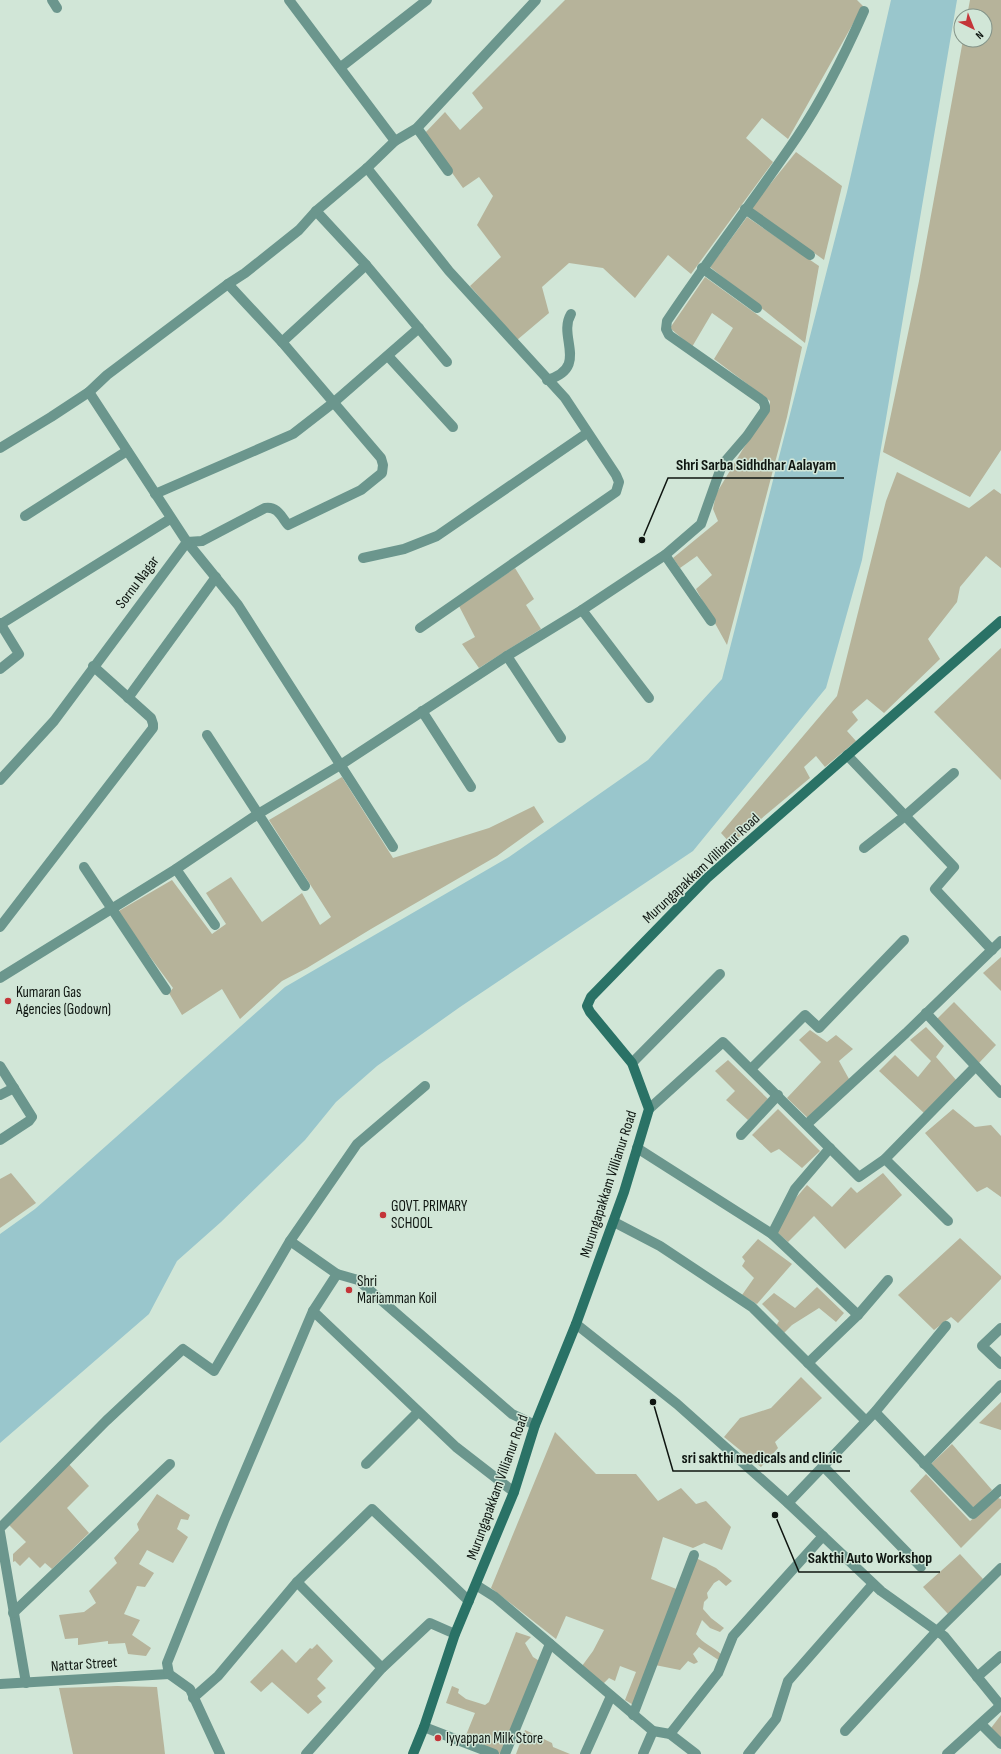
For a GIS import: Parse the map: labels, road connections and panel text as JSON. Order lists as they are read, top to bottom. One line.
{"streets":{"main road":["Murungapakkam Villianur Road"],"street":["Sornu Nagar","Nattar Street"]},"places":["Shri Sarba Sidhdhar Aalayam","Kumaran Gas Agencies (Godown)","GOVT. PRIMARY SCHOOL","Shri Mariamman Koil","sri sakthi medicals and clinic","Sakthi Auto Workshop","Iyyappan Milk Store"],"north":"bottom right"}
